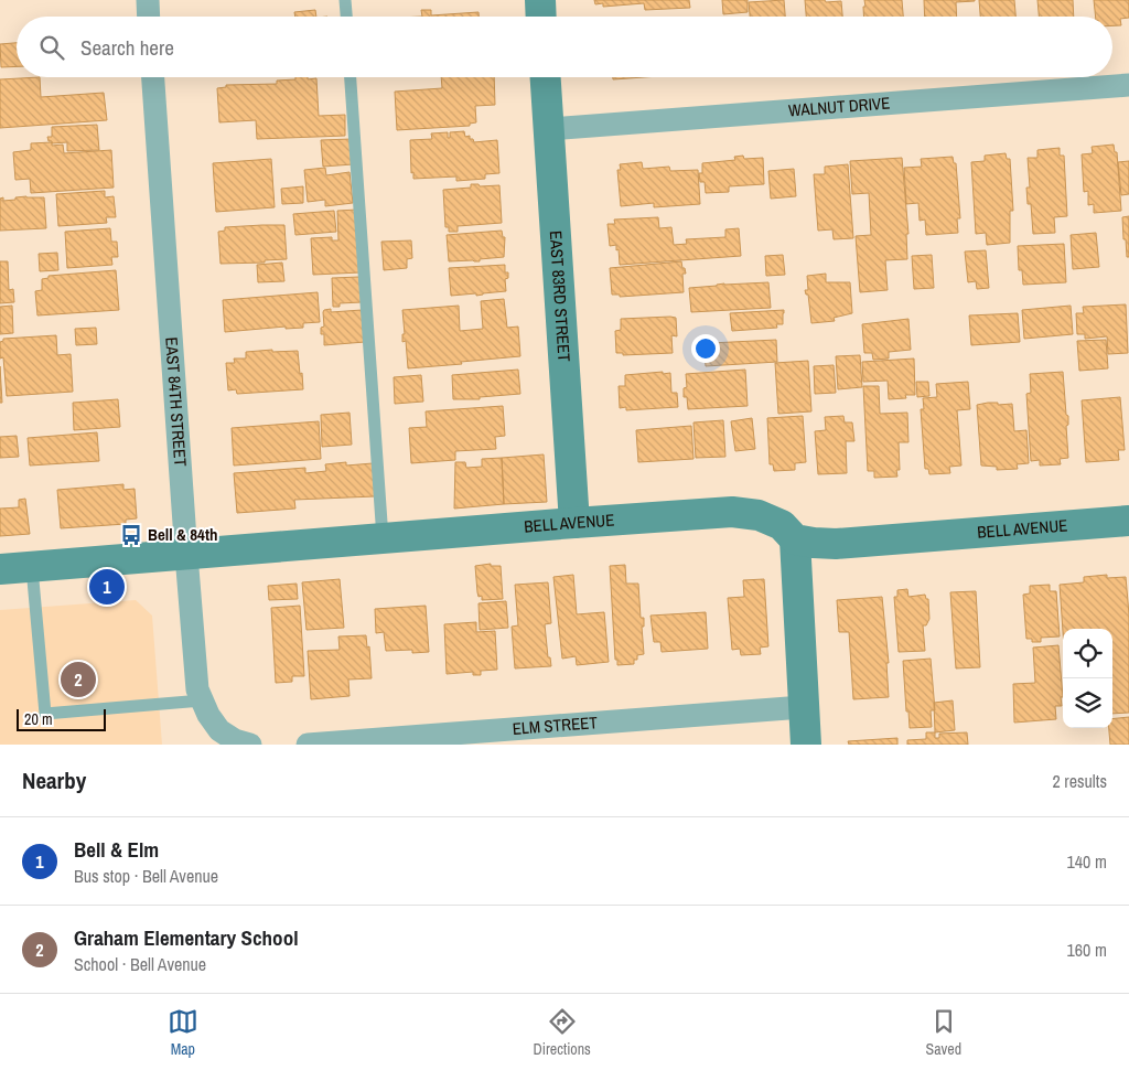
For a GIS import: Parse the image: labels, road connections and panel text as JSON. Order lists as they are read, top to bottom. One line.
{"streets":{"street":["WALNUT DRIVE","EAST 83RD STREET","EAST 84TH STREET","BELL AVENUE","ELM STREET"]},"crossings":[["WALNUT DRIVE","EAST 83RD STREET"],["EAST 83RD STREET","BELL AVENUE"],["EAST 84TH STREET","BELL AVENUE"]],"places":{"bus stop":["Bell & 84th"]},"scale_bar":"20 m","page":{"search":"Search here","pins":["1","2"],"scale":"20 m","heading":["Nearby","2 results"],"list":[{"mark":"1","name":"Bell & Elm","note":"Bus stop · Bell Avenue","value":"140 m"},{"mark":"2","name":"Graham Elementary School","note":"School · Bell Avenue","value":"160 m"}],"nav":["Map","Directions","Saved"]}}
